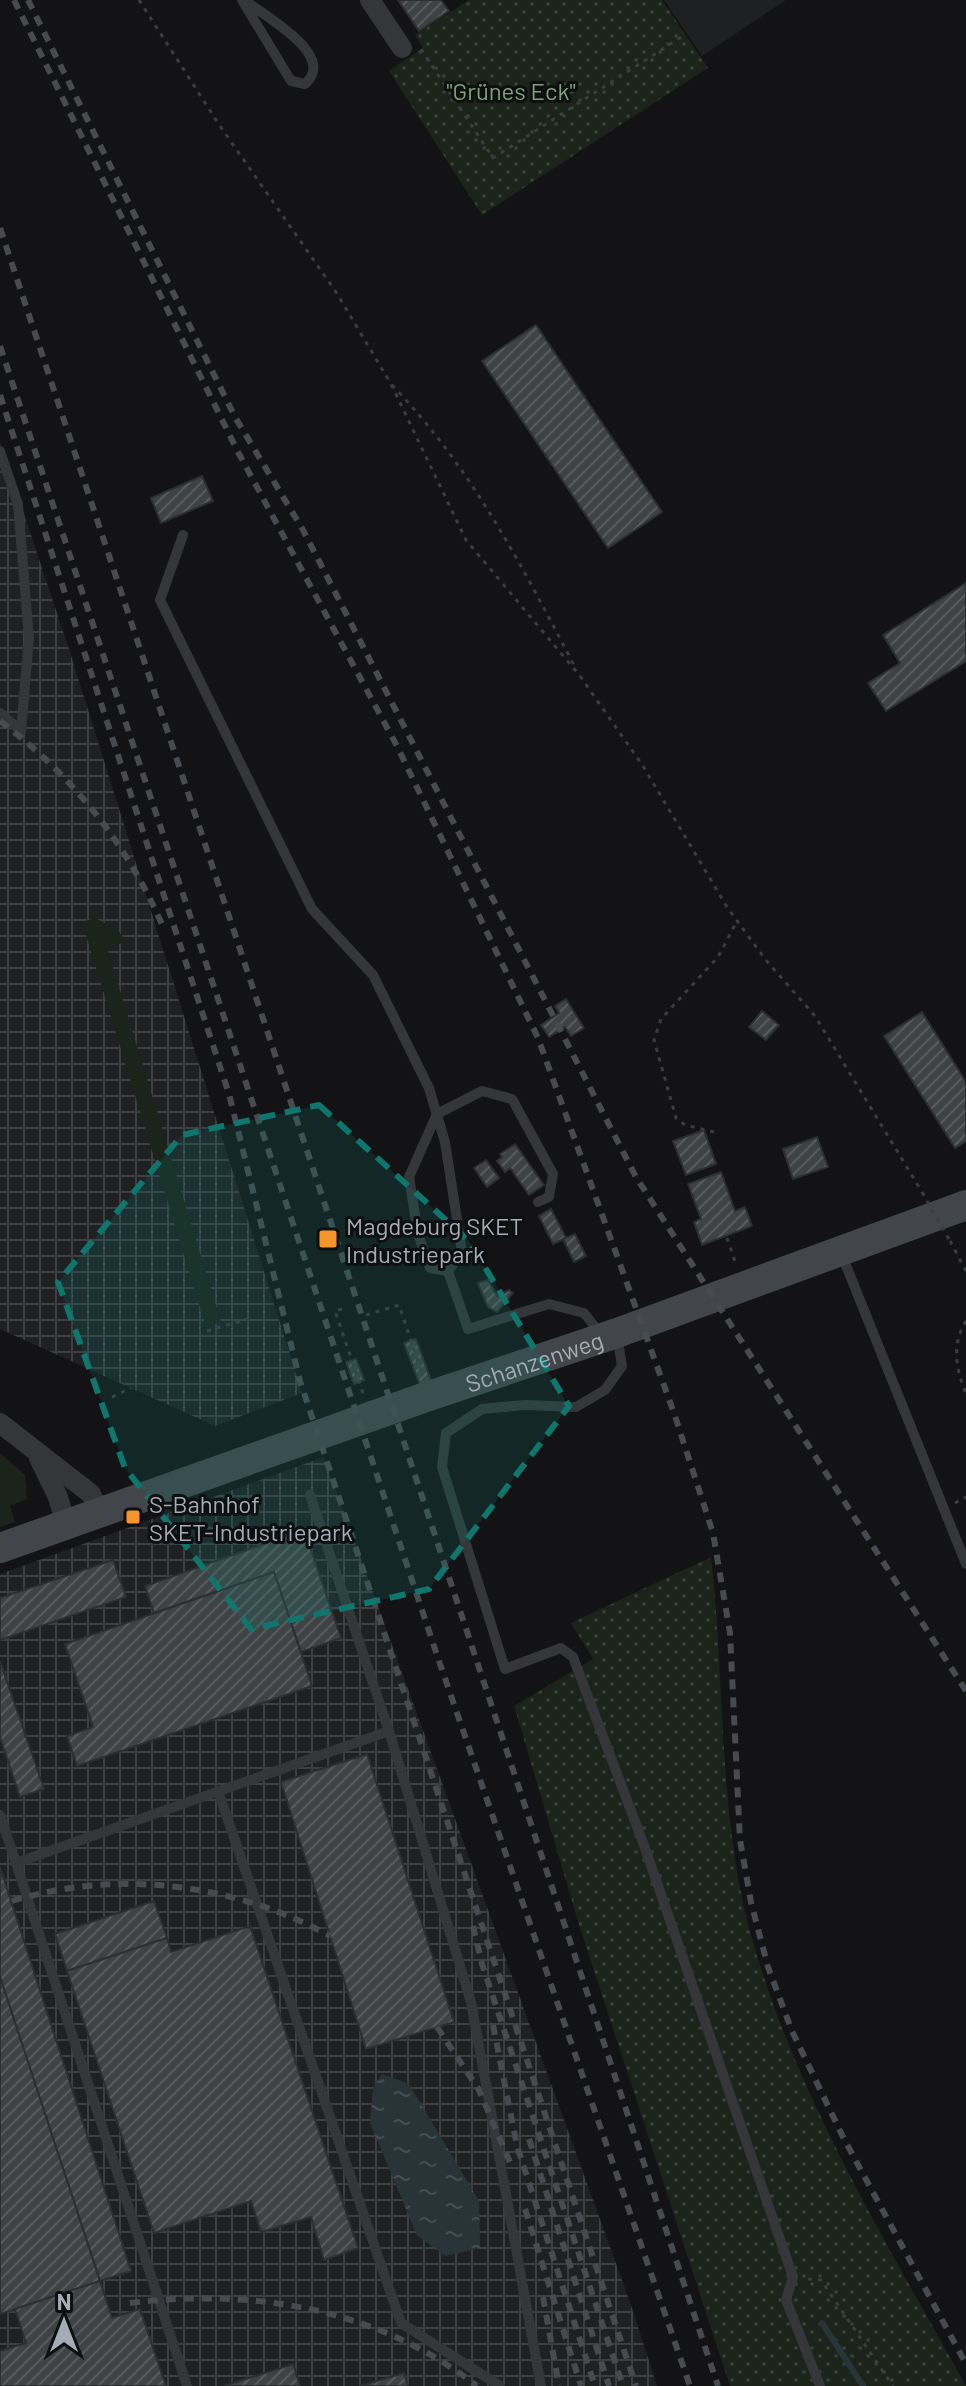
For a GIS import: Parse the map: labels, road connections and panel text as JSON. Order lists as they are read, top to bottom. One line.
{"streets":{"main road":["Schanzenweg"]},"parks":["\"Grünes Eck\""],"places":{"transit":["Magdeburg SKET Industriepark","S-Bahnhof SKET-Industriepark"]},"north":"top"}
